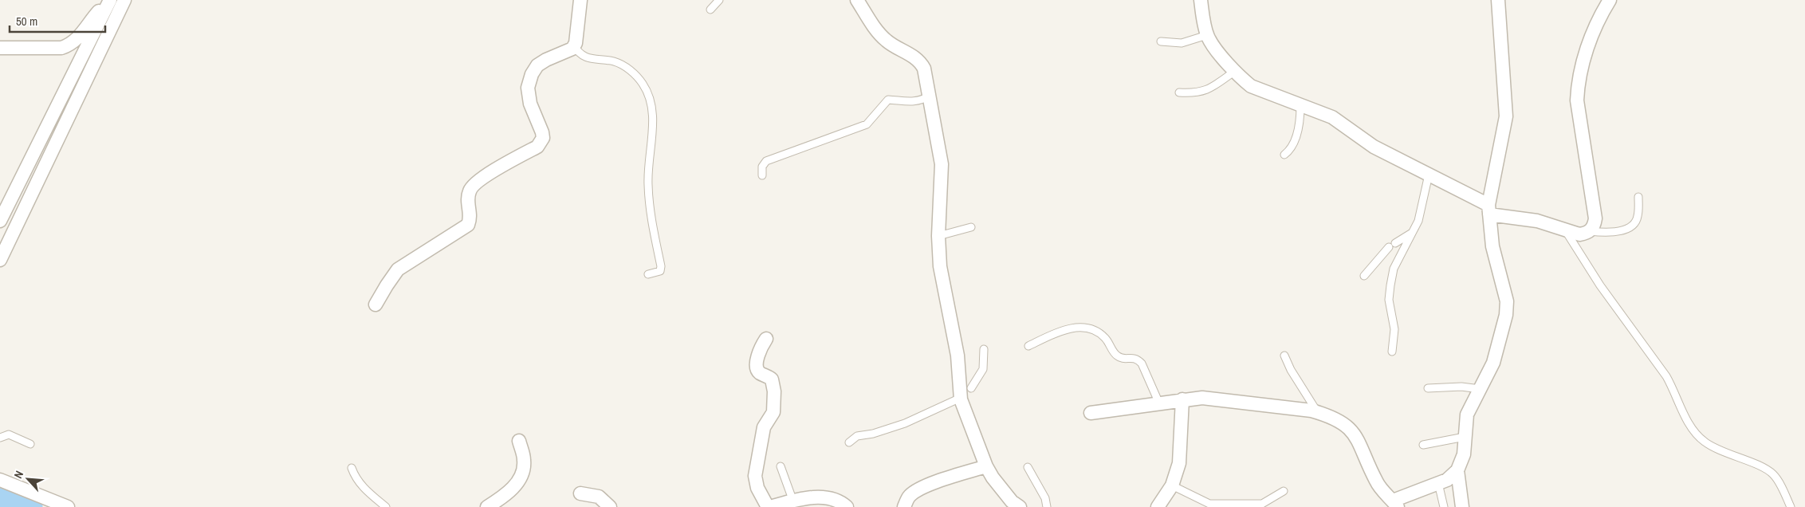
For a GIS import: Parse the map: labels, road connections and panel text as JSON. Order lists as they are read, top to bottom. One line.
{"scale_bar":"50 m","north":"top left"}
